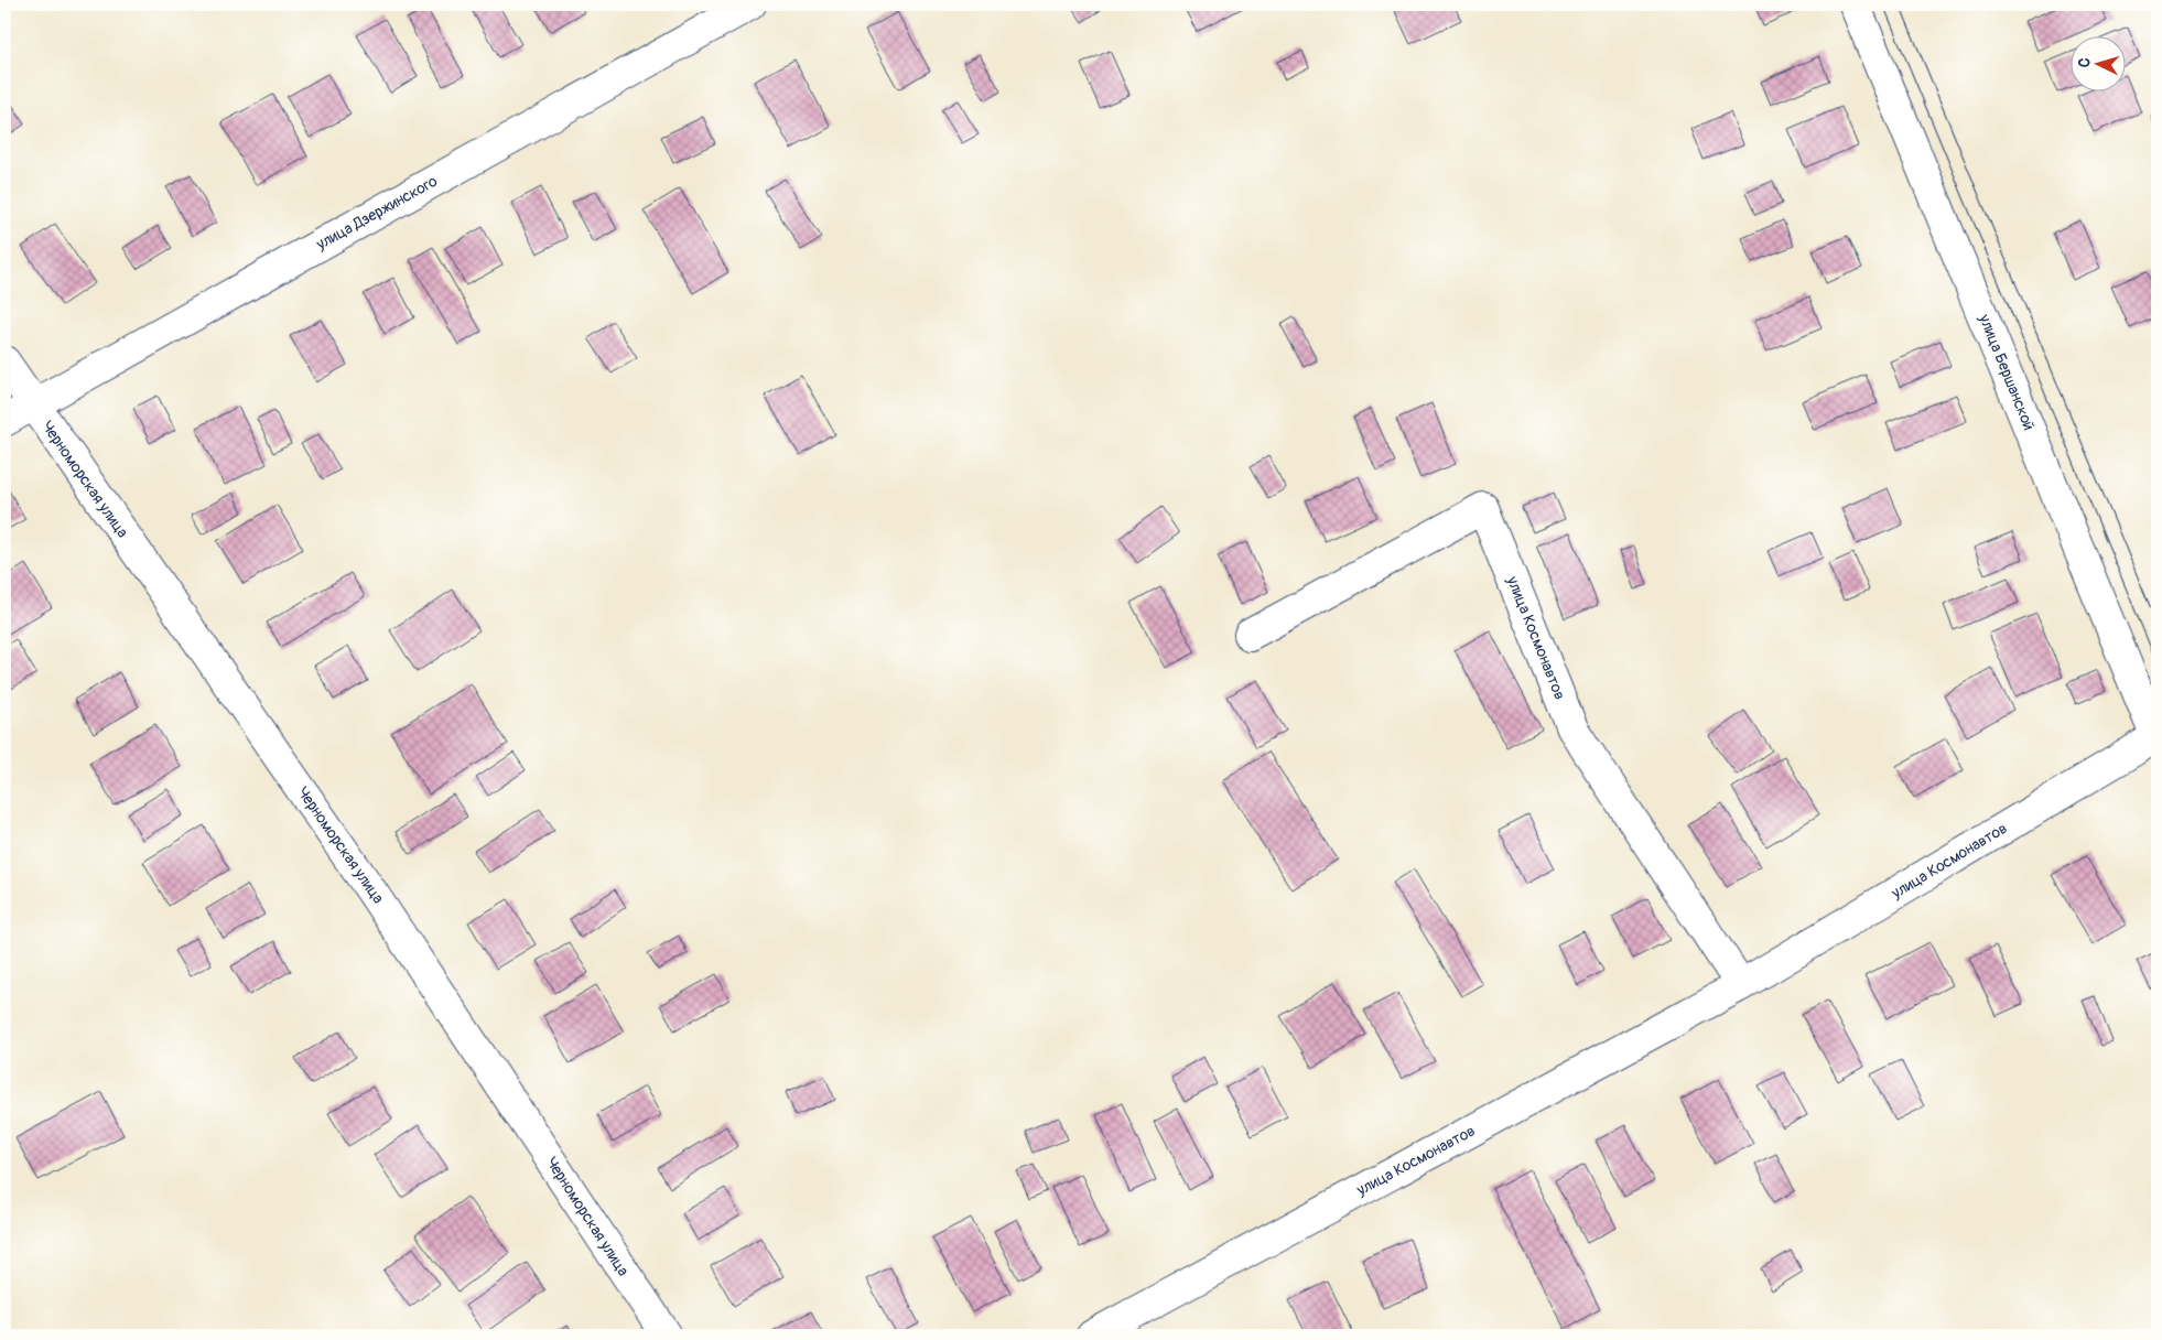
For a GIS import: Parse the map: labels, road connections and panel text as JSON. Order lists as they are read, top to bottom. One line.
{"streets":{"street":["улица Дзержинского","улица Бершанской","Черноморская улица","улица Космонавтов"]},"crossings":[["улица Дзержинского","Черноморская улица"],["улица Бершанской","улица Космонавтов"]],"north":"left"}
